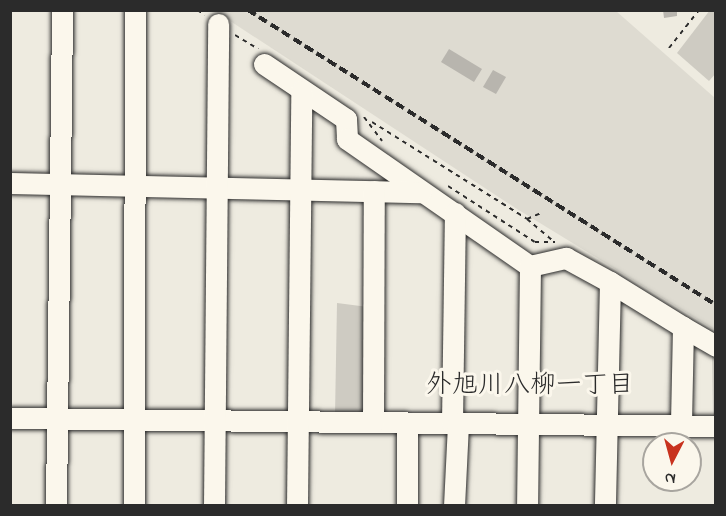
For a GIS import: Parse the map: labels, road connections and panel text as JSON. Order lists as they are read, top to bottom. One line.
{"districts":["外旭川八柳一丁目"],"north":"bottom"}
